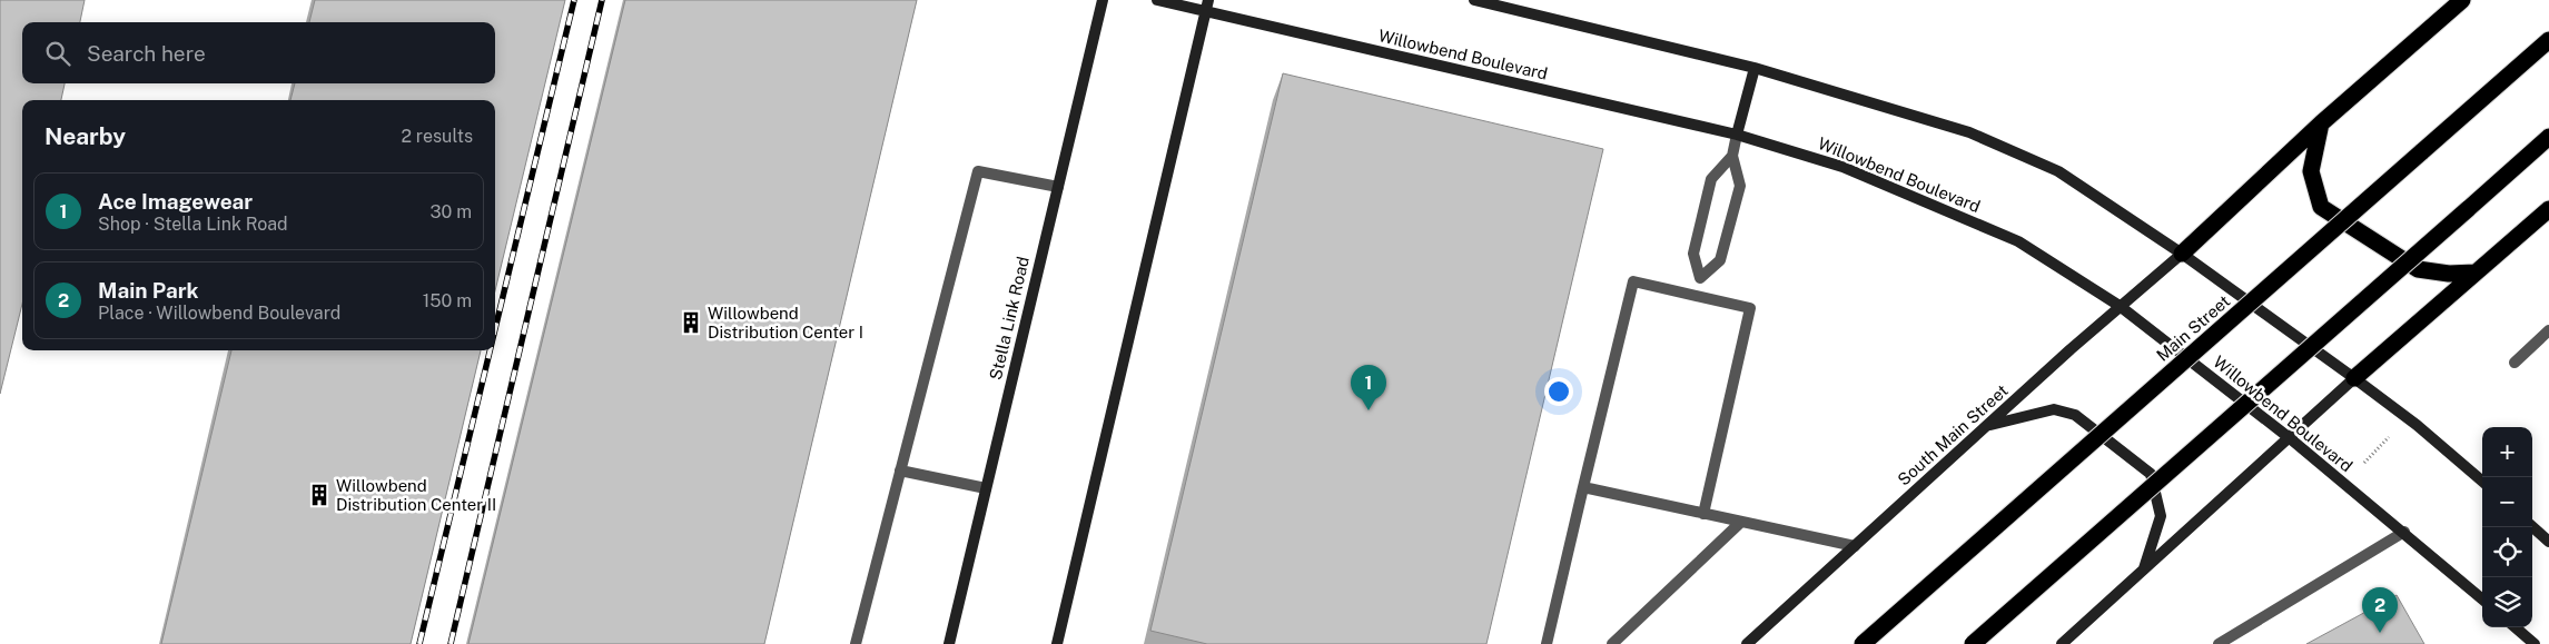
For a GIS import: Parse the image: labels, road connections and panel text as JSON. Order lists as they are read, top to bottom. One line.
{"streets":{"highway":["Main Street"],"main road":["Willowbend Boulevard","Stella Link Road","South Main Street"]},"crossings":[["Willowbend Boulevard","South Main Street"]],"places":{"building":["Willowbend Distribution Center I","Willowbend Distribution Center II"]},"page":{"search":"Search here","heading":["Nearby","2 results"],"list":[{"mark":"1","name":"Ace Imagewear","note":"Shop · Stella Link Road","value":"30 m"},{"mark":"2","name":"Main Park","note":"Place · Willowbend Boulevard","value":"150 m"}],"pins":["1","2"],"map_buttons":["+","−"]}}
